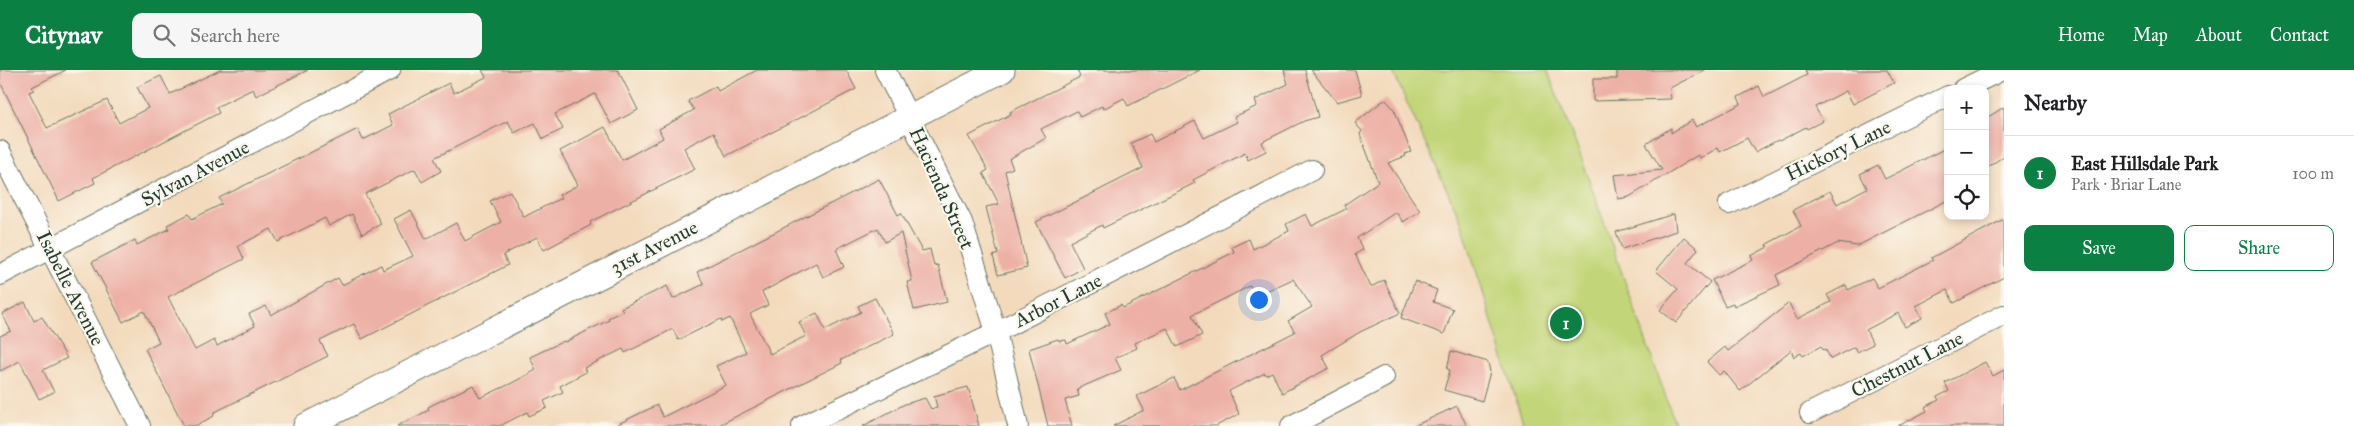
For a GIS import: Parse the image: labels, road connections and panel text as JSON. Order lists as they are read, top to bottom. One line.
{"streets":{"street":["Hickory Lane","Sylvan Avenue","Hacienda Street","31st Avenue","Isabelle Avenue","Arbor Lane","Chestnut Lane"]},"crossings":[["Sylvan Avenue","Isabelle Avenue"],["Hacienda Street","31st Avenue"],["Hacienda Street","Arbor Lane"]],"page":{"header":"Citynav","search":"Search here","nav":["Home","Map","About","Contact"],"heading":"Nearby","map_buttons":["+","−"],"list":[{"mark":"1","name":"East Hillsdale Park","note":"Park · Briar Lane","value":"100 m"}],"buttons":["Save","Share"],"pins":"1"}}
